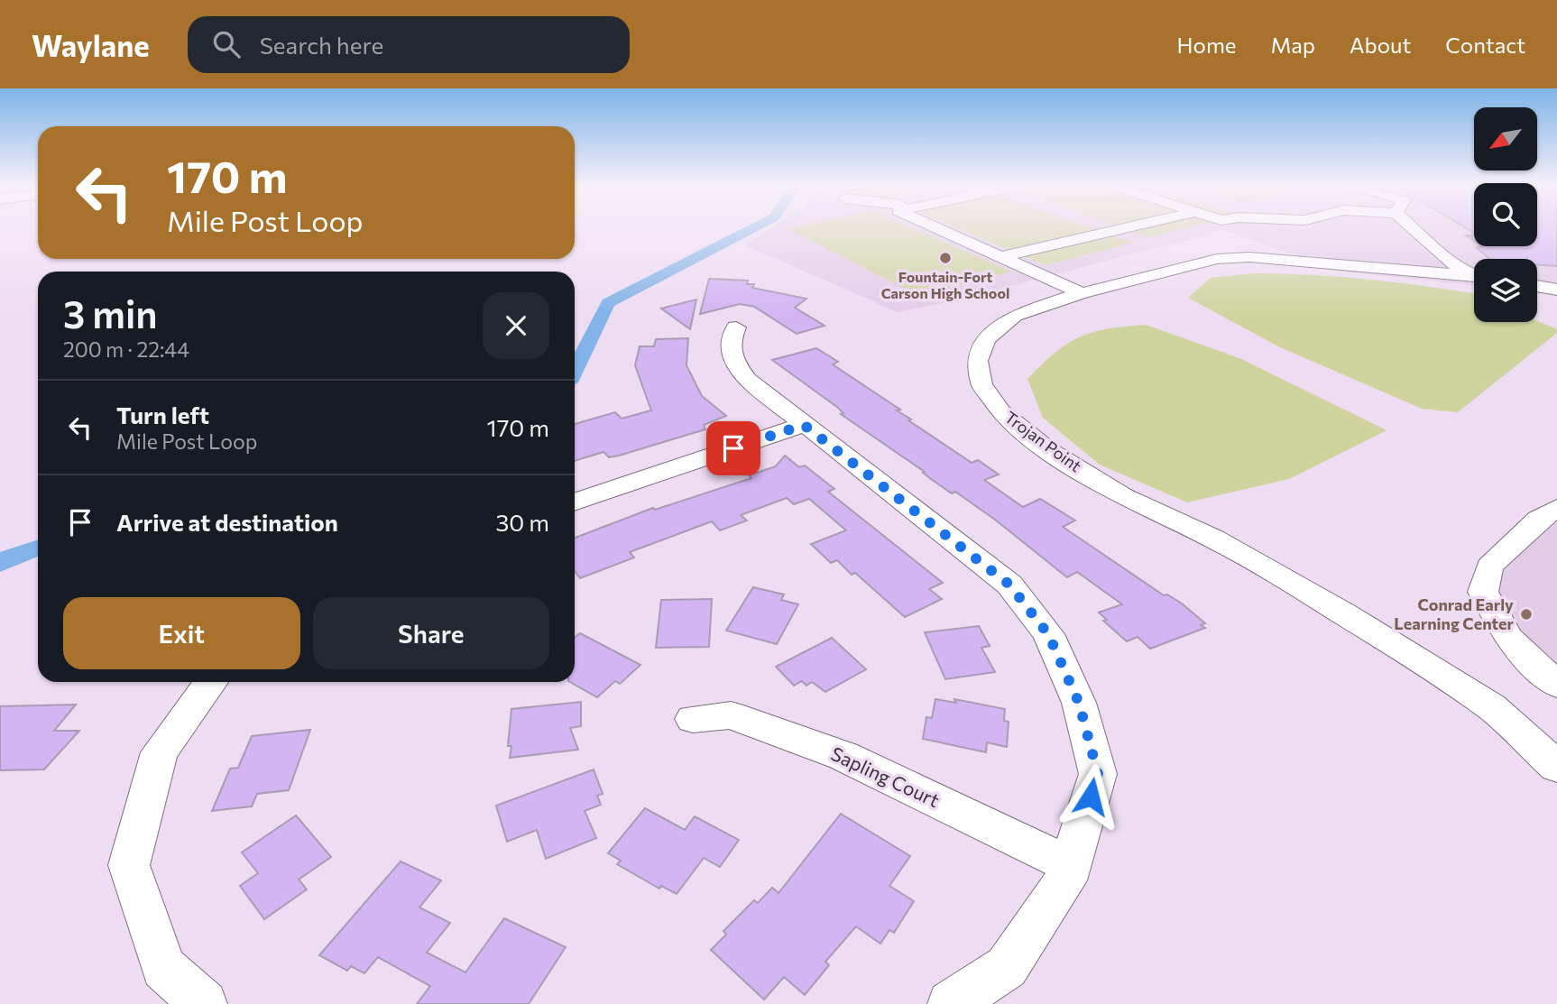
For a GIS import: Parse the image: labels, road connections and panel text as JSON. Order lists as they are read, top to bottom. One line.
{"streets":{"street":["Trojan Point","Sapling Court"]},"places":["Fountain-Fort Carson High School","Conrad Early Learning Center"],"north":"bottom left","page":{"header":"Waylane","search":"Search here","nav":["Home","Map","About","Contact"],"turn":["170 m","Mile Post Loop"],"heading":["3 min","200 m · 22:44"],"list":[{"name":"Turn left","note":"Mile Post Loop","value":"170 m"},{"name":"Arrive at destination","value":"30 m"}],"buttons":["Exit","Share"]}}
